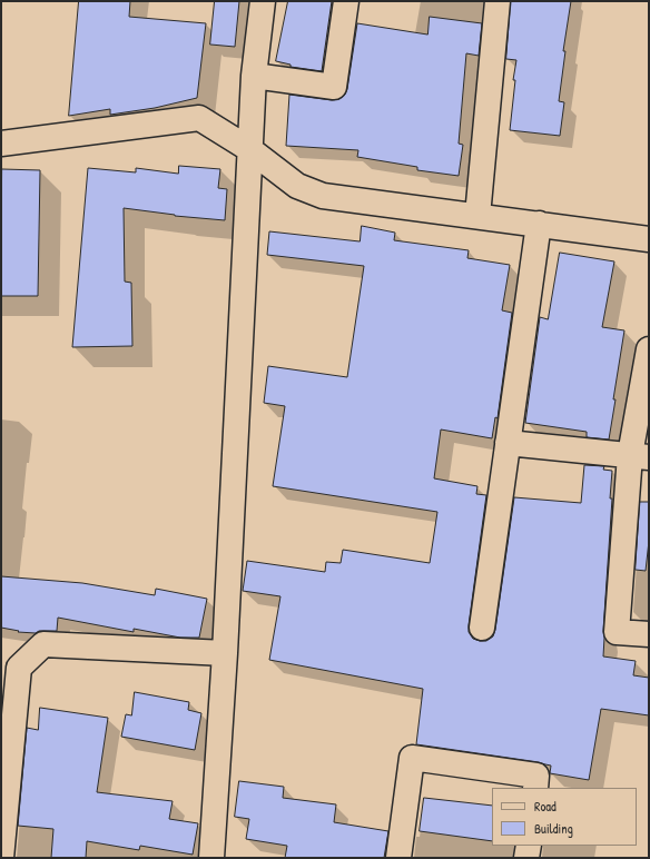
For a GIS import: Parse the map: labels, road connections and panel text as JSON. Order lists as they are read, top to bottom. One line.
{"legend":["Road","Building"]}
